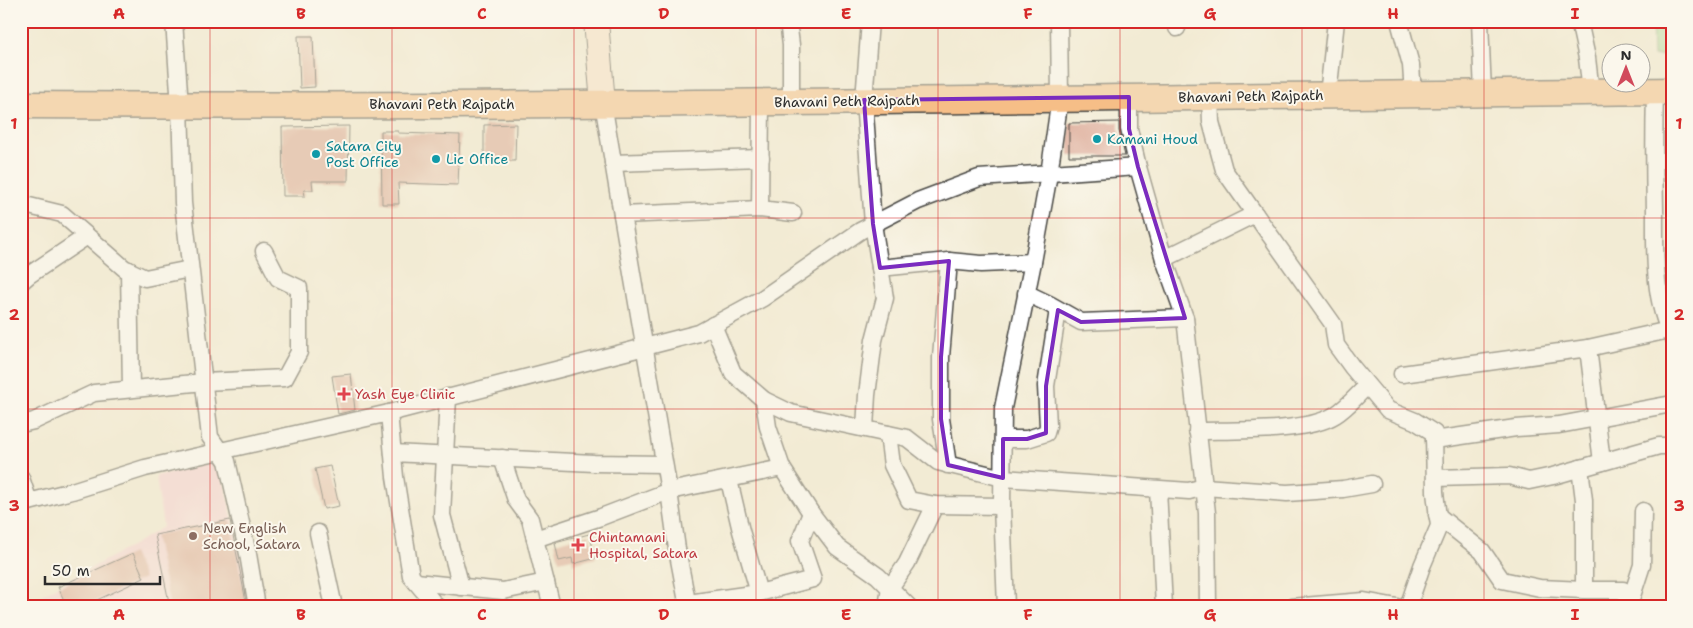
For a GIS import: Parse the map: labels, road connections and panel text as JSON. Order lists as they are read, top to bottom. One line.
{"streets":{"main road":["Bhavani Peth Rajpath"]},"places":{"other":["Kamani Houd","Satara City Post Office","Lic Office","New English School, Satara"],"health":["Yash Eye Clinic","Chintamani Hospital, Satara"]},"scale_bar":"50 m","north":"top","grid":{"columns":["A","B","C","D","E","F","G","H","I"],"rows":["1","2","3"]}}
